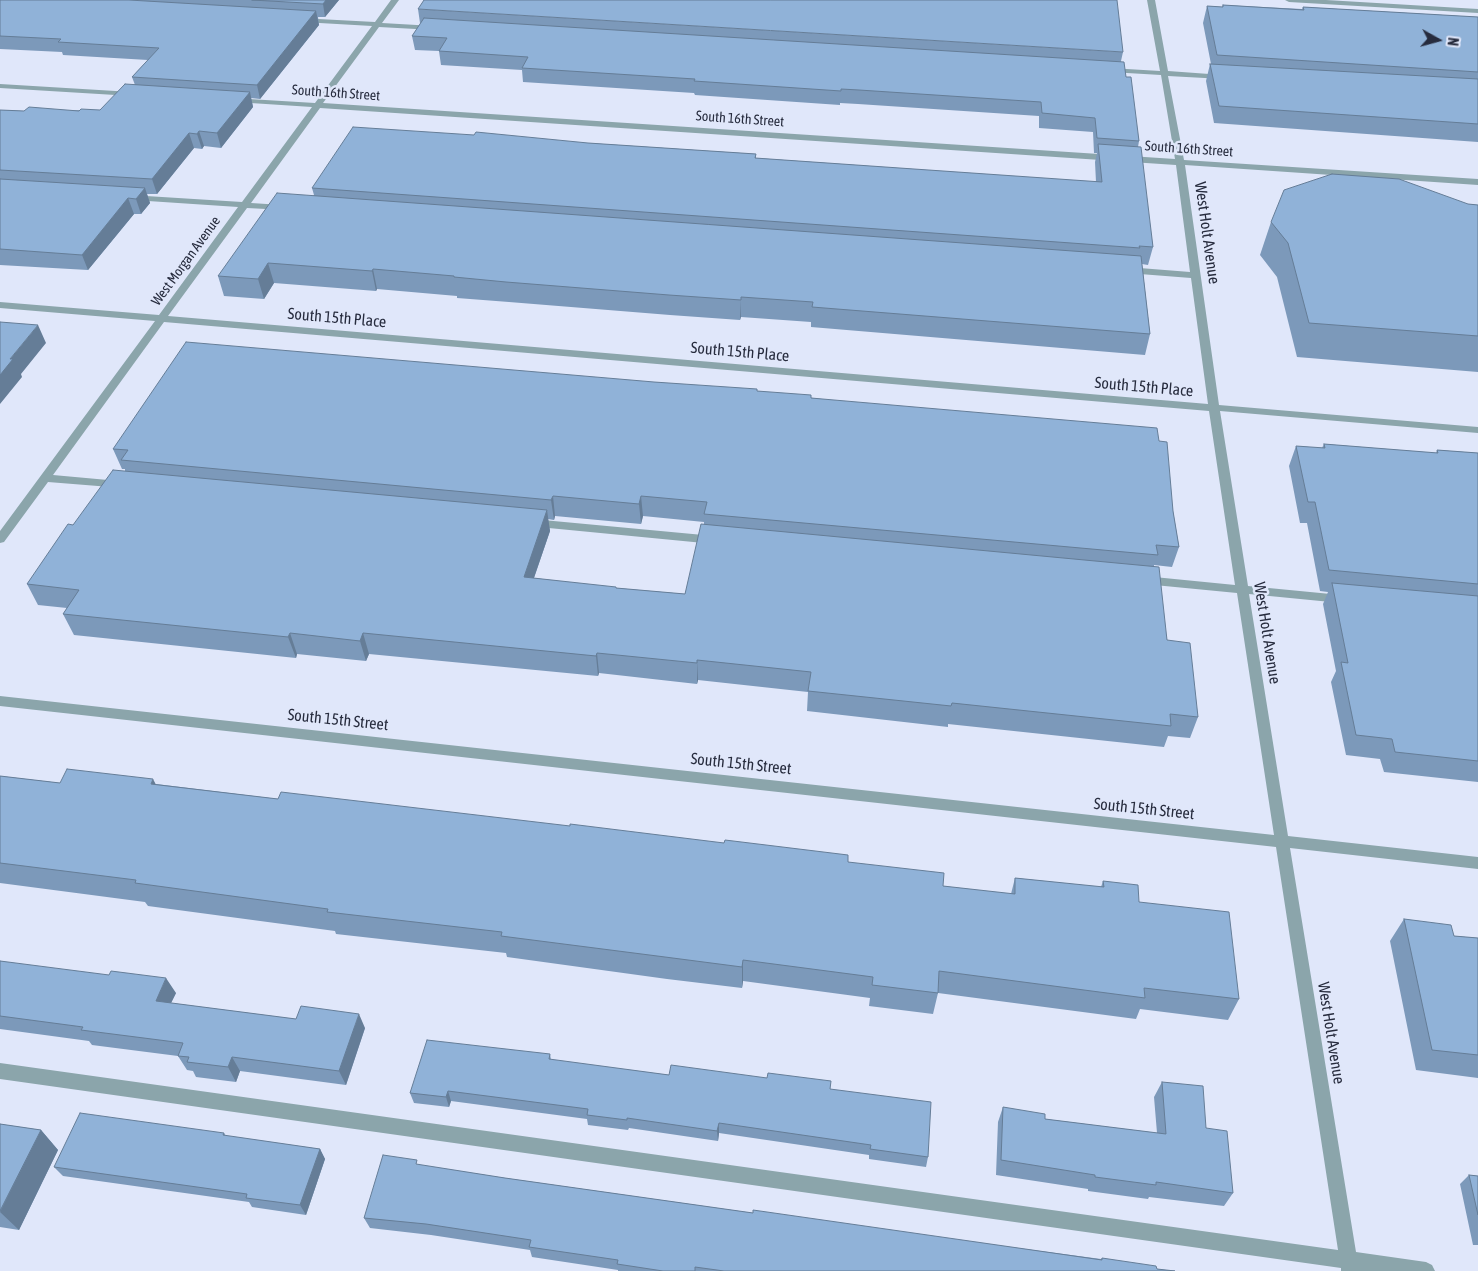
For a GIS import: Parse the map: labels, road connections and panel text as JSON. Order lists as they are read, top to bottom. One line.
{"streets":{"street":["South 16th Street","West Holt Avenue","West Morgan Avenue","South 15th Place","South 15th Street"]},"crossings":[["South 16th Street","West Holt Avenue"],["South 16th Street","West Morgan Avenue"],["West Holt Avenue","South 15th Place"],["West Holt Avenue","South 15th Street"],["West Morgan Avenue","South 15th Place"]],"north":"right"}
